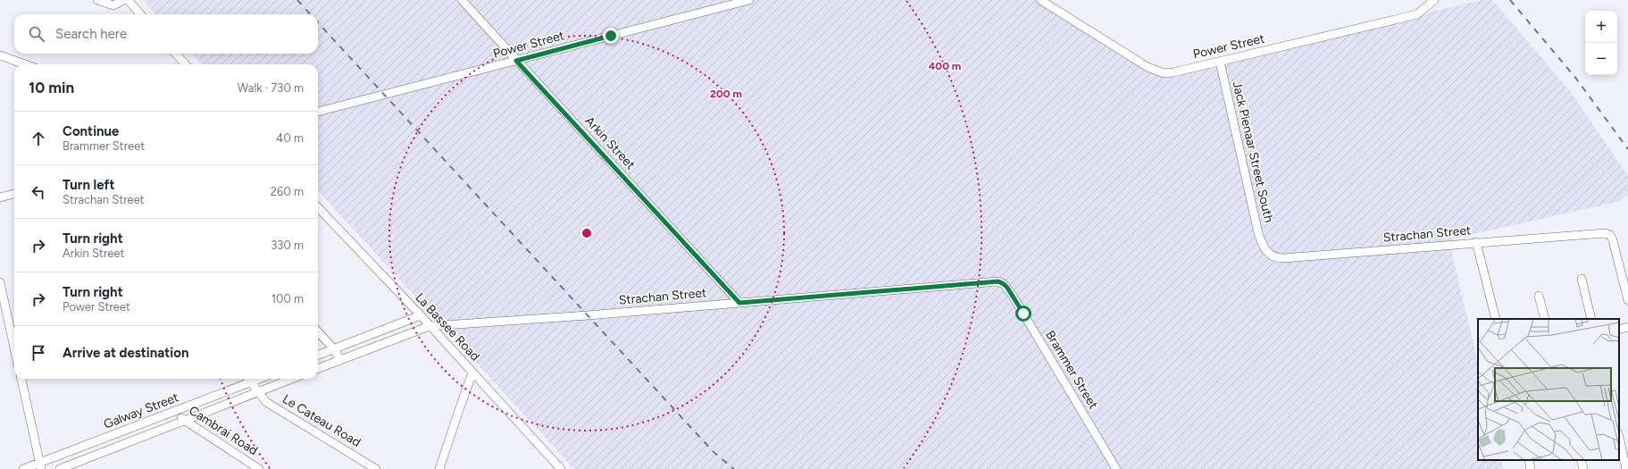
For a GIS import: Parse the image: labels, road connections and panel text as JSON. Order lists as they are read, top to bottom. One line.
{"streets":{"street":["Power Street","Arkin Street","Jack Pienaar Street South","Strachan Street","La Bassee Road","Brammer Street","Galway Street","Le Cateau Road","Cambrai Road"]},"crossings":[["Power Street","Arkin Street"],["Power Street","Jack Pienaar Street South"],["Arkin Street","Strachan Street"],["Jack Pienaar Street South","Strachan Street"],["Strachan Street","La Bassee Road"],["Strachan Street","Brammer Street"],["Galway Street","Le Cateau Road"],["Galway Street","Cambrai Road"]],"page":{"map_buttons":["+","−"],"search":"Search here","heading":["10 min","Walk · 730 m"],"list":[["Continue","Brammer Street","40 m"],["Turn left","Strachan Street","260 m"],["Turn right","Arkin Street","330 m"],["Turn right","Power Street","100 m"],"Arrive at destination"]},"rings":["400 m","200 m"]}
